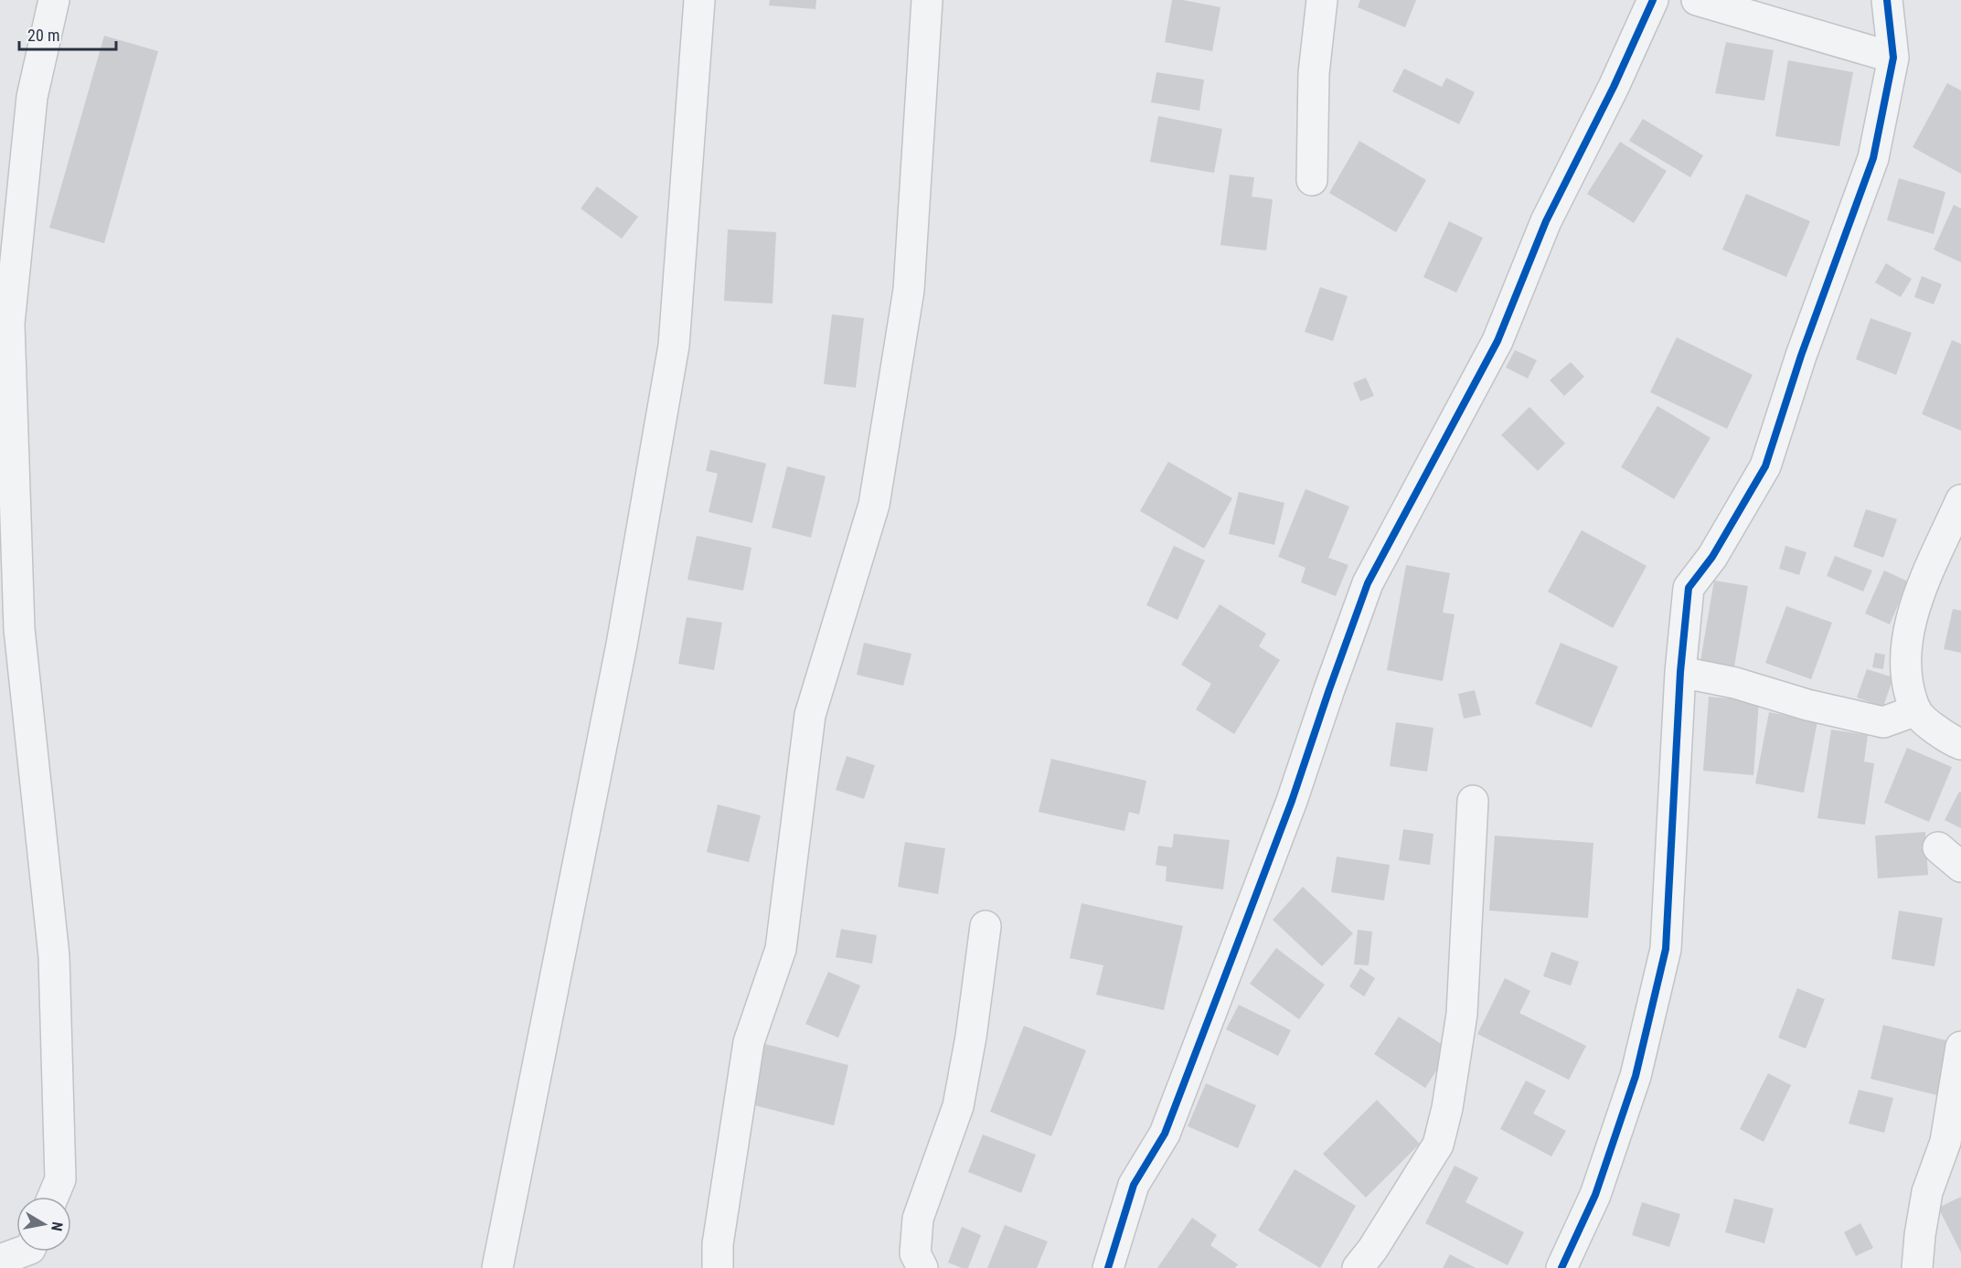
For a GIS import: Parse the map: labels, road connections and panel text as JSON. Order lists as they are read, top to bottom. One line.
{"scale_bar":"20 m","north":"right"}
